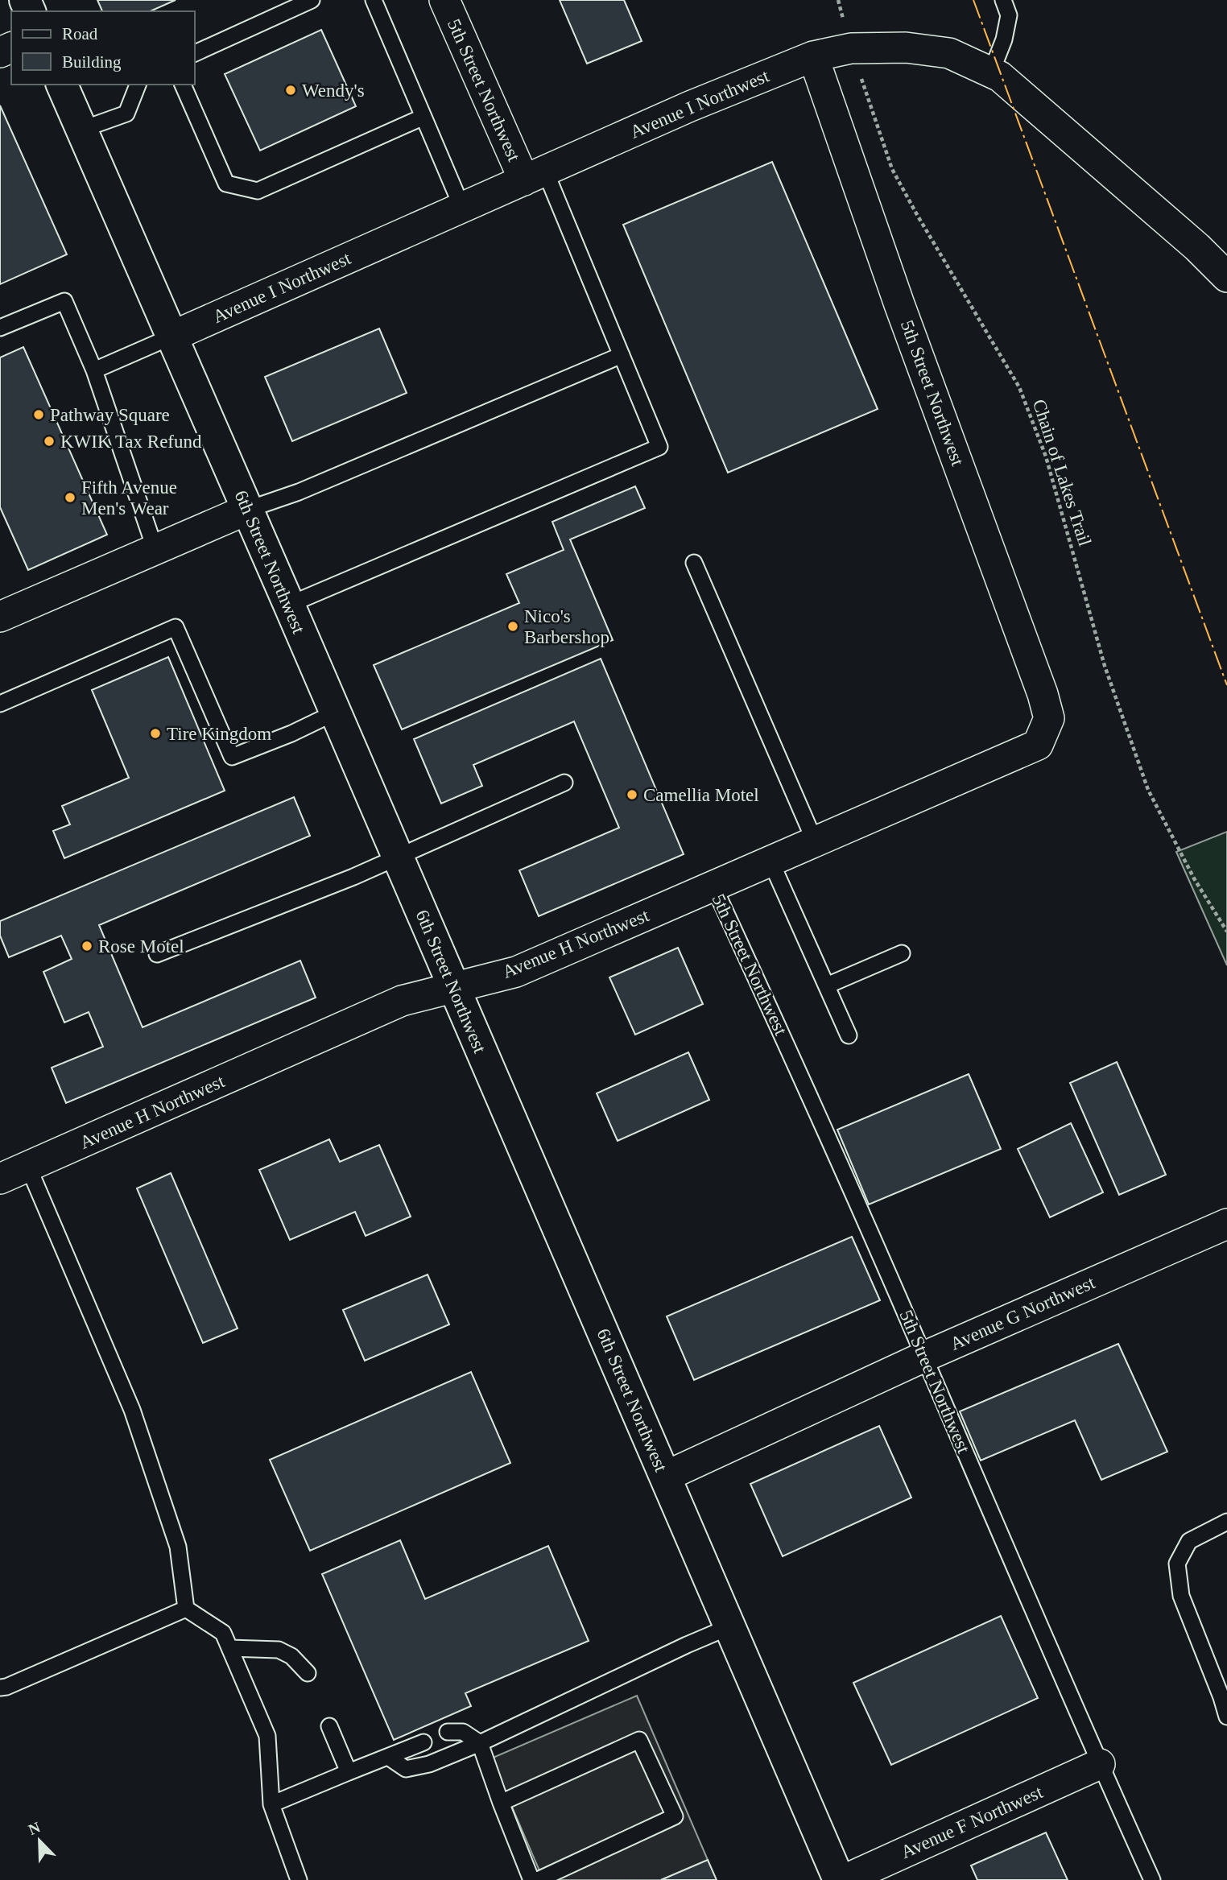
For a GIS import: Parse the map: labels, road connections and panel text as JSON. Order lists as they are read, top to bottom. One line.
{"streets":{"highway":["6th Street Northwest"],"street":["5th Street Northwest","Avenue I Northwest","Avenue H Northwest","Avenue G Northwest","Avenue F Northwest"],"path":["Chain of Lakes Trail"]},"crossings":[["5th Street Northwest","Avenue I Northwest"],["5th Street Northwest","Avenue H Northwest"],["5th Street Northwest","Avenue G Northwest"],["5th Street Northwest","Avenue F Northwest"],["Avenue I Northwest","Chain of Lakes Trail"],["Avenue I Northwest","6th Street Northwest"],["6th Street Northwest","Avenue H Northwest"],["6th Street Northwest","Avenue G Northwest"]],"places":["Wendy's","Pathway Square","KWIK Tax Refund","Fifth Avenue Men's Wear","Nico's Barbershop","Tire Kingdom","Camellia Motel","Rose Motel"],"legend":["Road","Building"],"north":"top left"}
